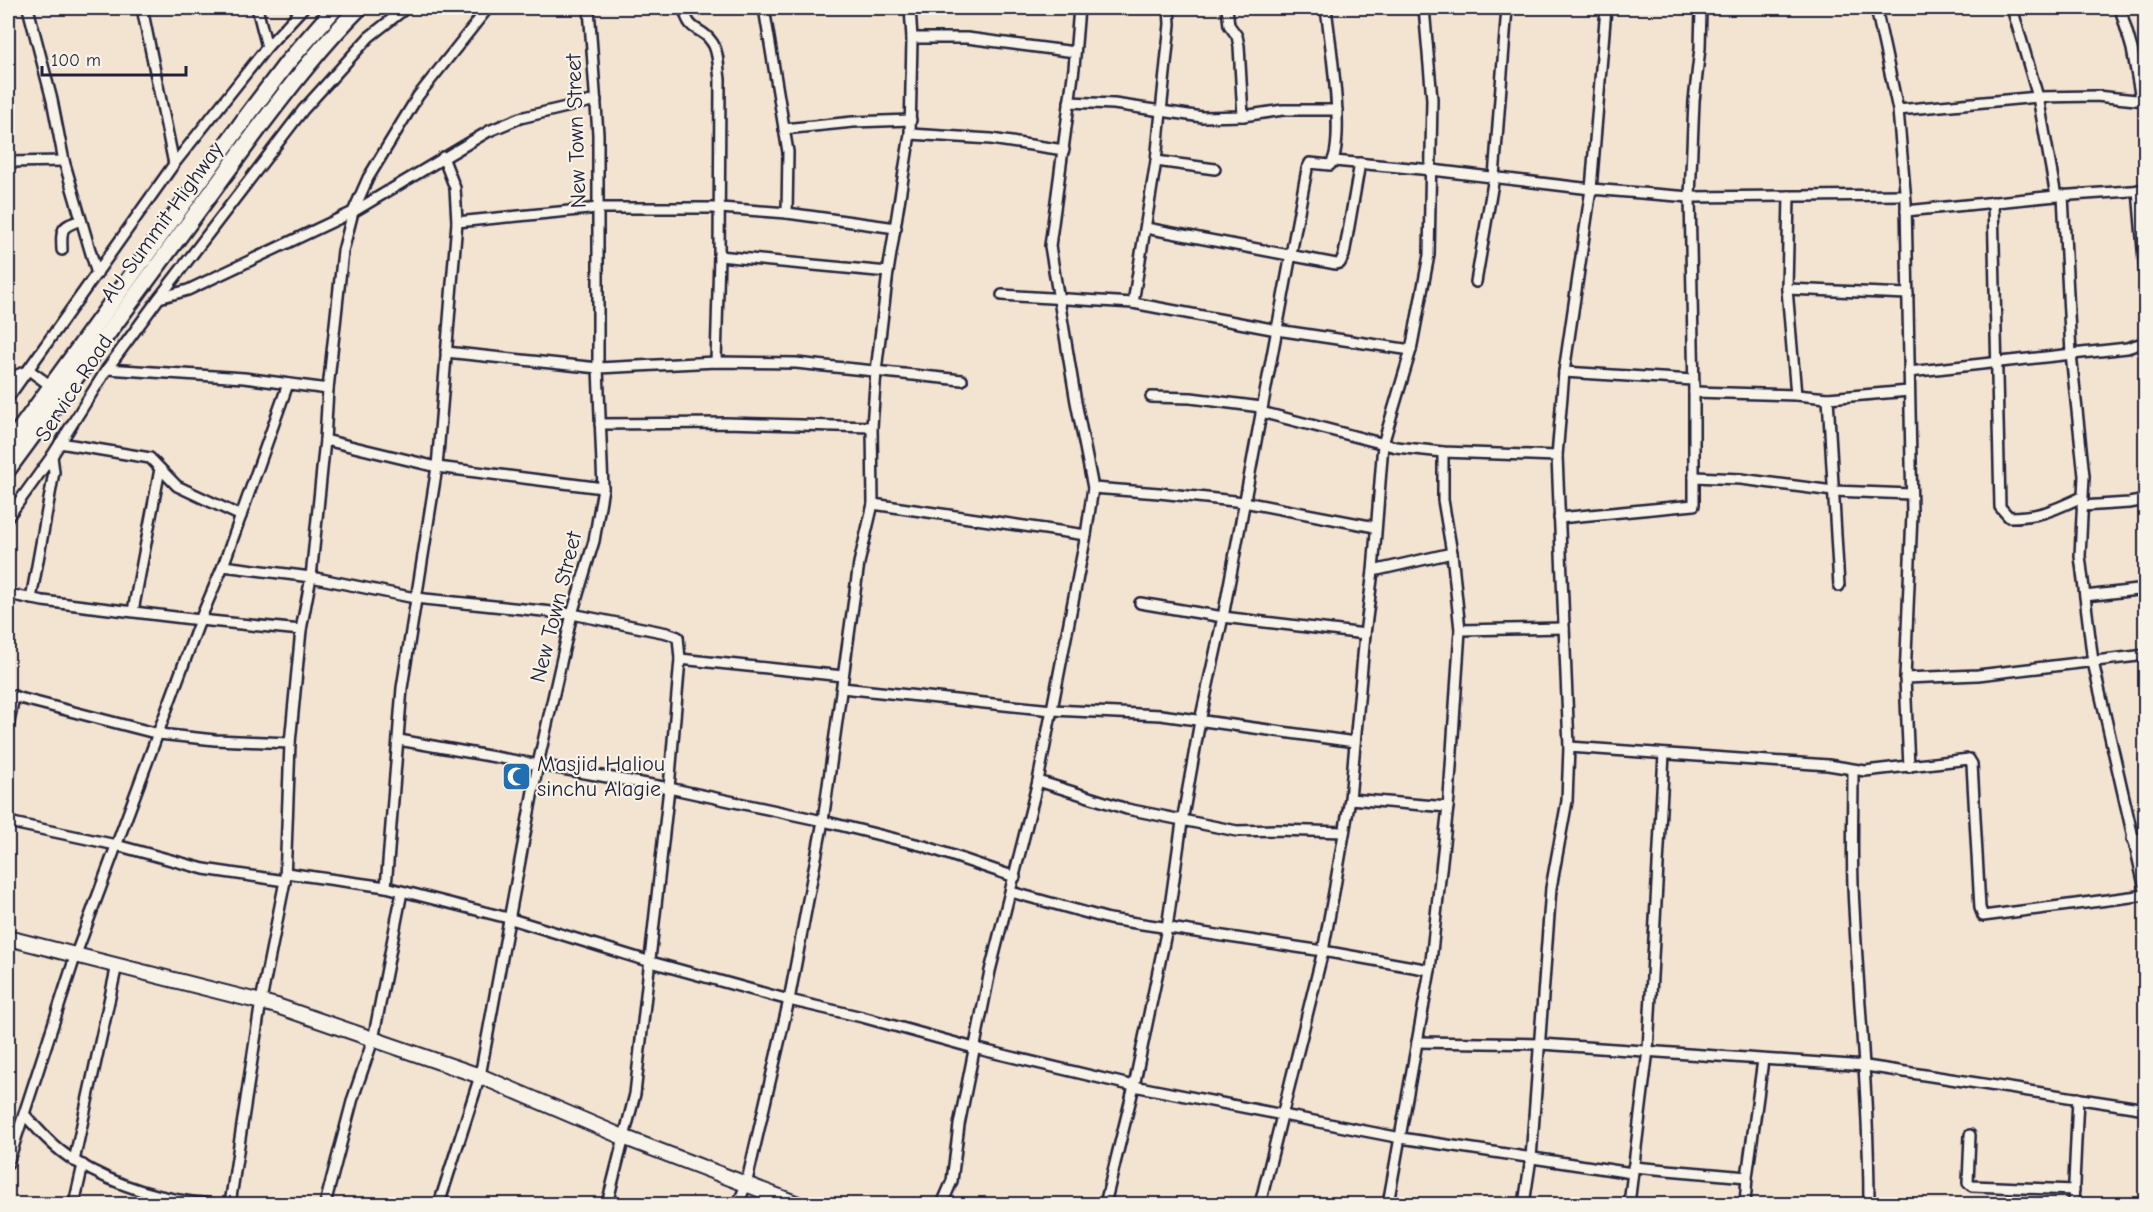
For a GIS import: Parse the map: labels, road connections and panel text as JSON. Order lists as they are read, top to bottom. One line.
{"streets":{"main road":["AU Summit Highway"],"street":["New Town Street","Service Road"]},"places":{"mosque":["Masjid Haliou sinchu Alagie"]},"scale_bar":"100 m"}
